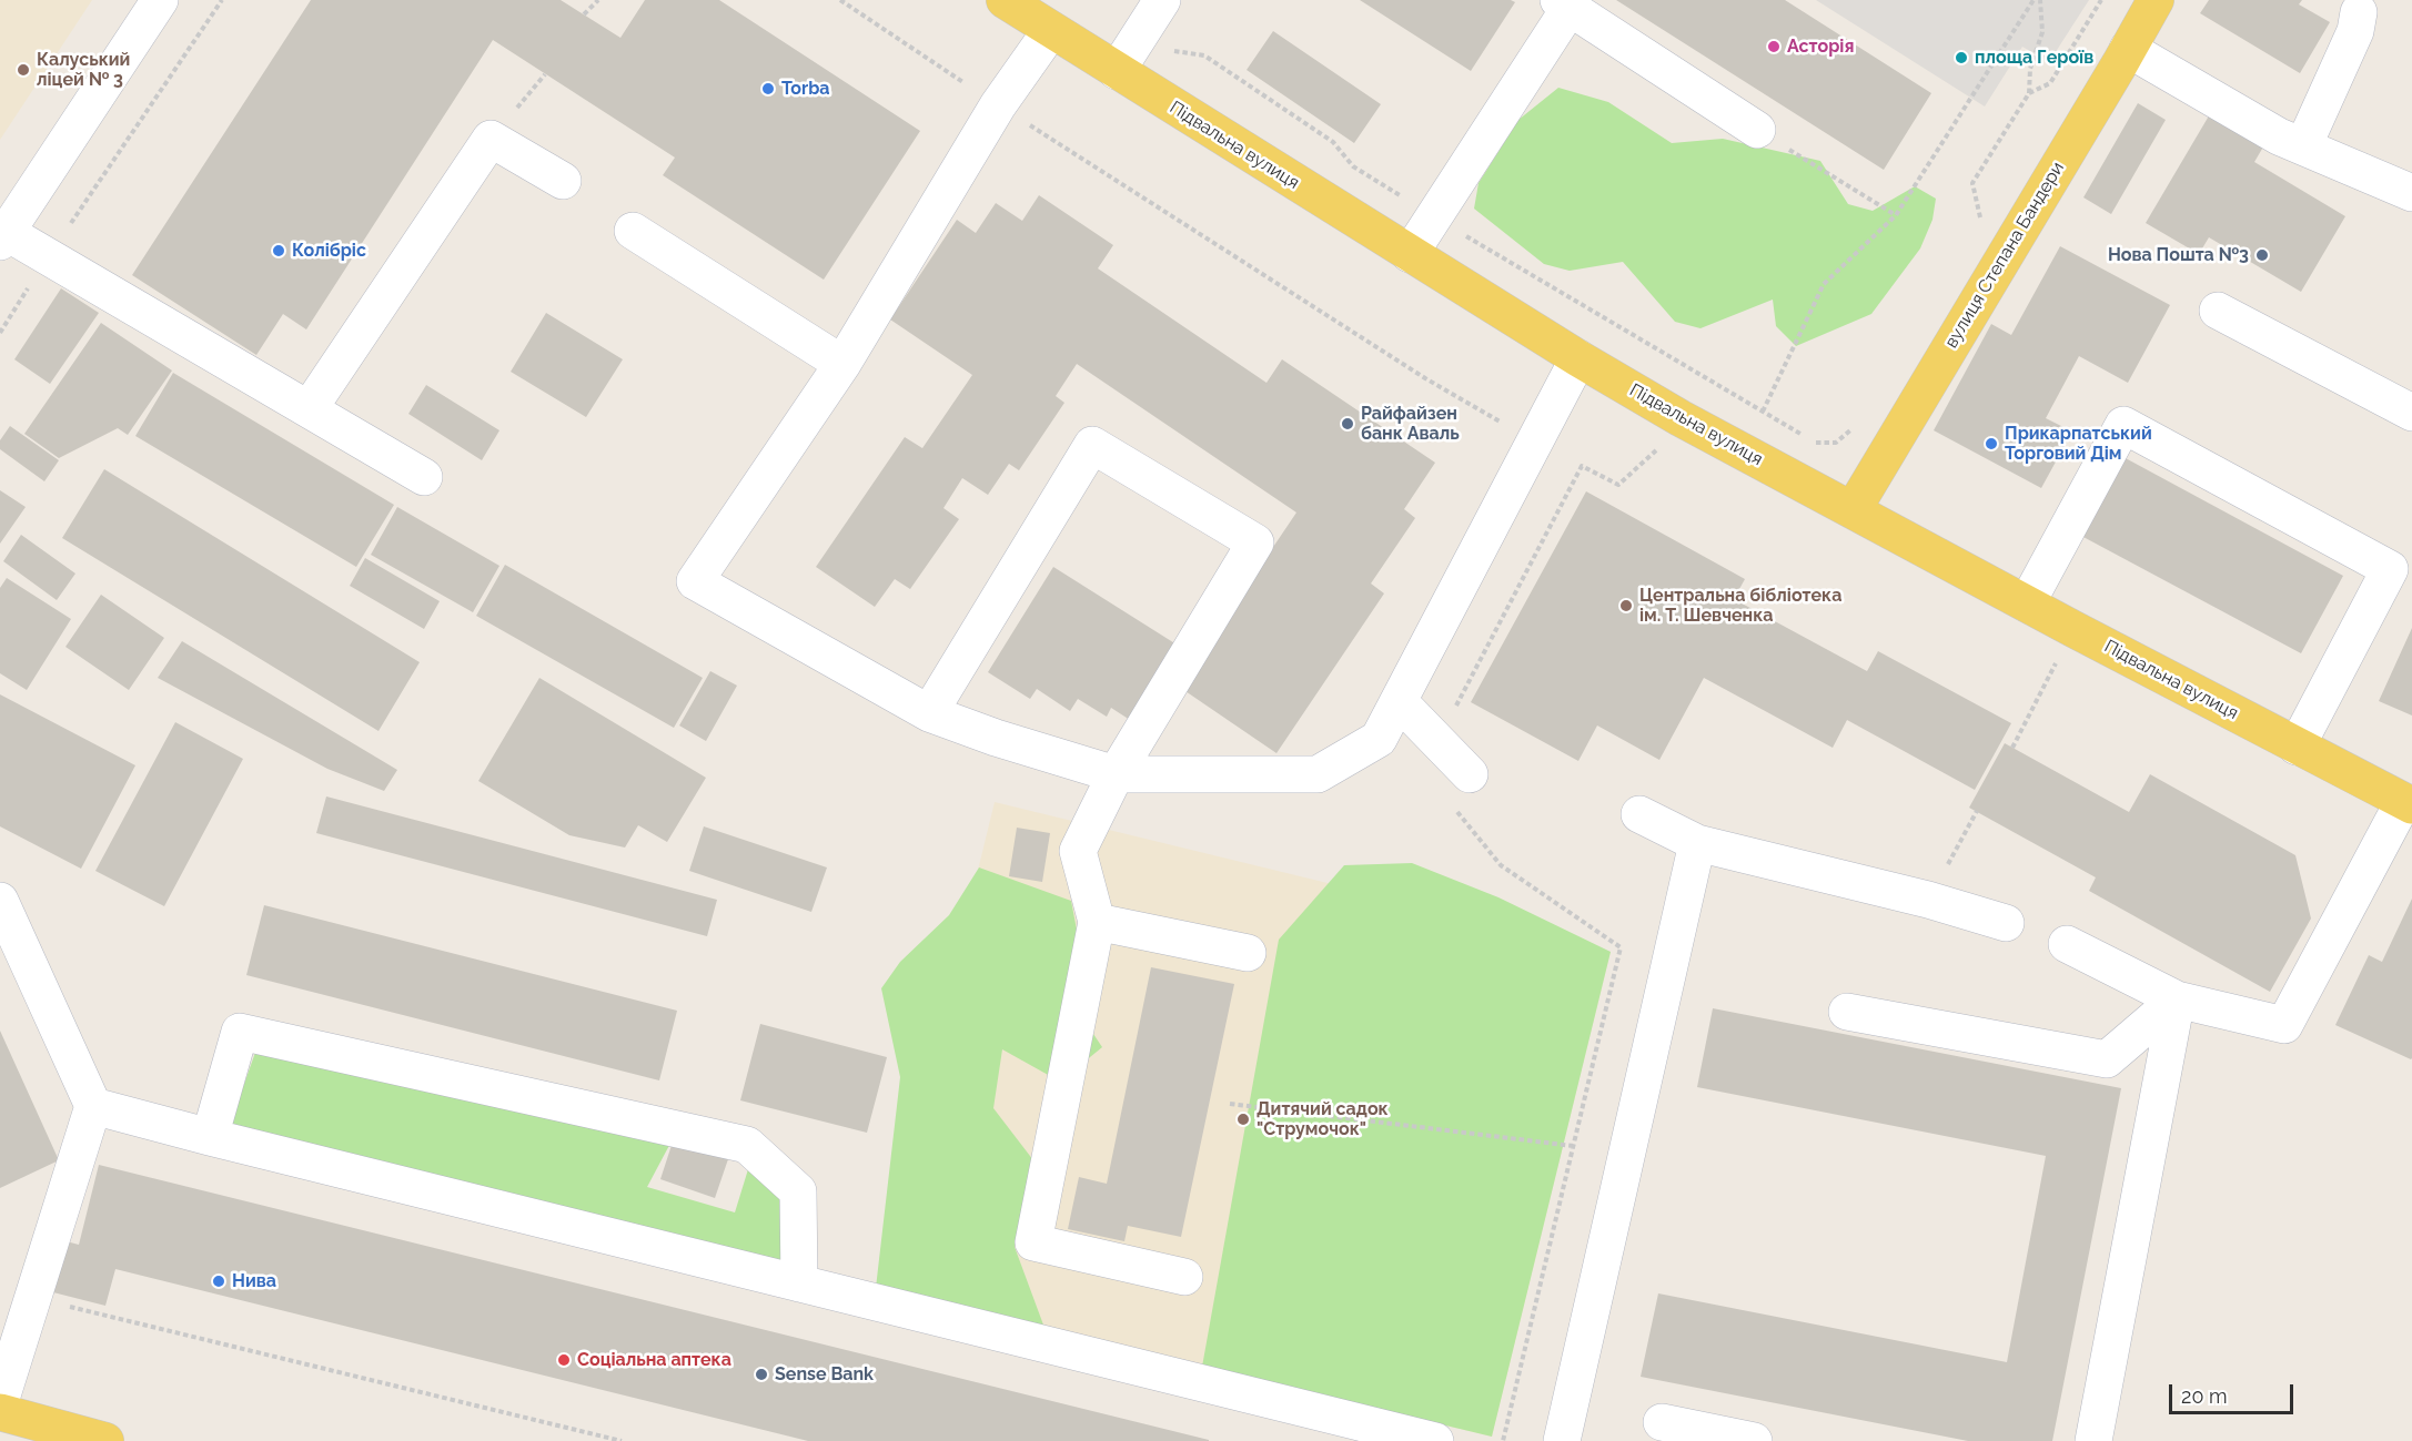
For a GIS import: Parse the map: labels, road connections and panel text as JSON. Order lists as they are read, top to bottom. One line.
{"streets":{"main road":["Підвальна вулиця","вулиця Степана Бандери"]},"crossings":[["Підвальна вулиця","вулиця Степана Бандери"]],"places":["Асторія","площа Героїв","Калуський ліцей № 3","Torba","Колібріс","Нова Пошта №3","Райфайзен банк Аваль","Прикарпатський Торговий Дім","Центральна бібліотека ім. Т. Шевченка","Дитячий садок \"Струмочок\"","Нива","Соціальна аптека","Sense Bank"],"scale_bar":"20 m"}
